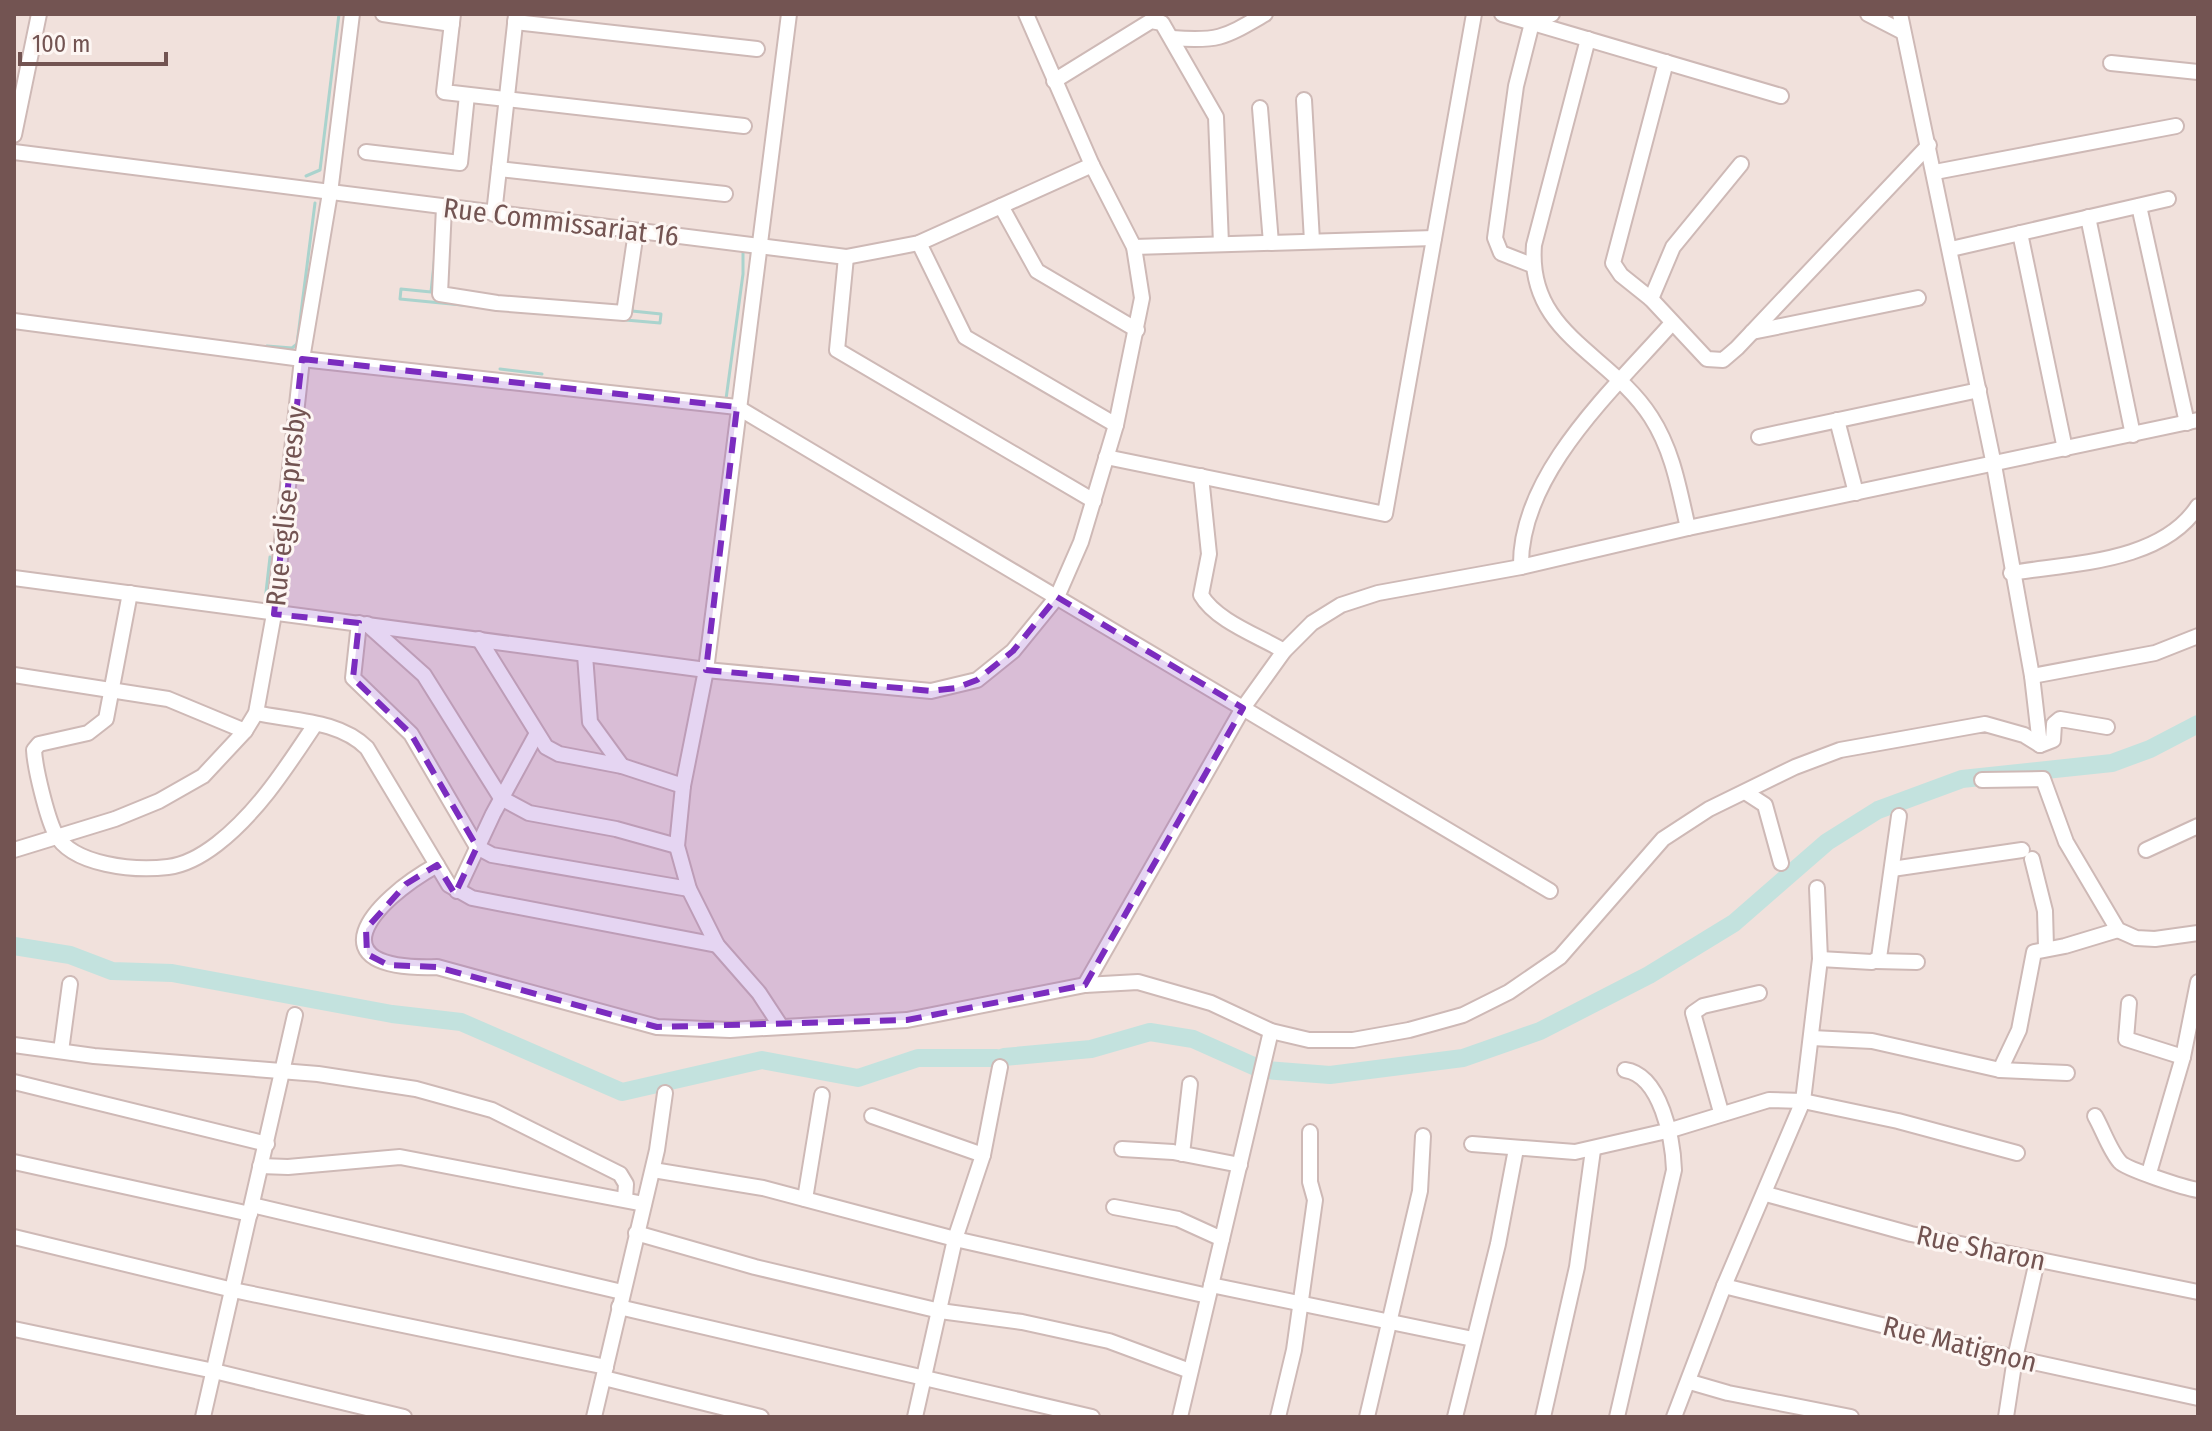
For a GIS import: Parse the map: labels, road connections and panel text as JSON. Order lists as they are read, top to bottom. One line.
{"streets":{"street":["Rue Commissariat 16","Rue église presby","Rue Sharon","Rue Matignon"]},"crossings":[["Rue Commissariat 16","Rue église presby"]],"scale_bar":"100 m"}
